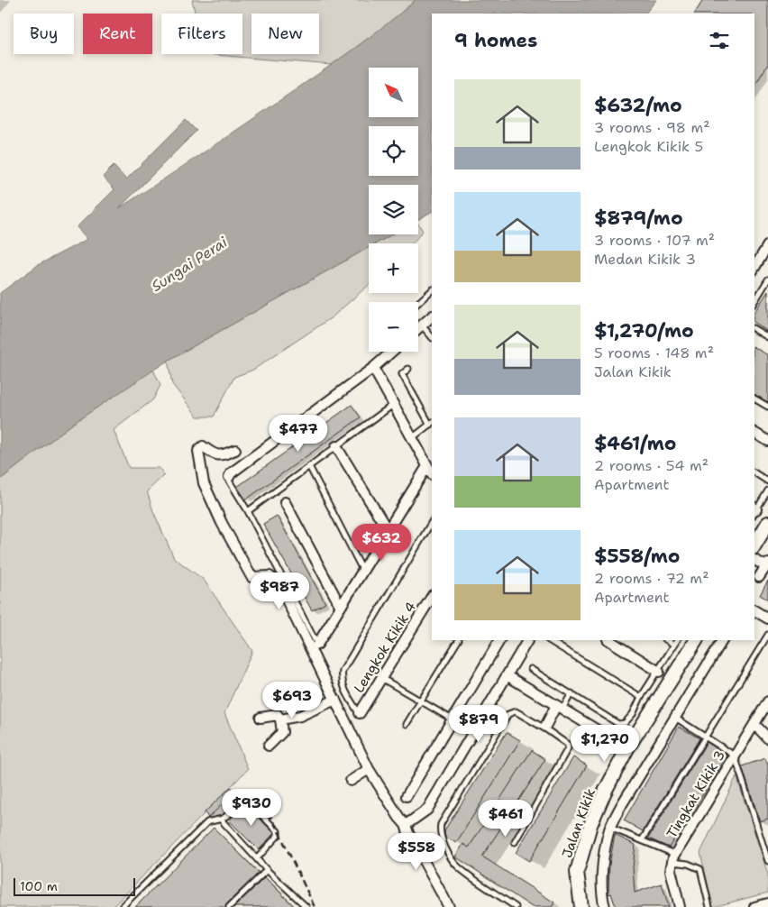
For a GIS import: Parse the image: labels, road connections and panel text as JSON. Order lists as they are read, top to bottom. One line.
{"streets":{"street":["Lengkok Kikik 4","Tingkat Kikik 3","Jalan Kikik"]},"water":["Sungai Perai"],"scale_bar":"100 m","north":"top left","page":{"chip":["Buy","Rent","Filters","New"],"heading":"9 homes","map_buttons":["+","−"],"list":[{"name":"$632/mo","note":"3 rooms · 98 m² · Lengkok Kikik 5"},{"name":"$879/mo","note":"3 rooms · 107 m² · Medan Kikik 3"},{"name":"$1,270/mo","note":"5 rooms · 148 m² · Jalan Kikik"},{"name":"$461/mo","note":"2 rooms · 54 m² · Apartment"},{"name":"$558/mo","note":"2 rooms · 72 m² · Apartment"}],"price":["$477","$632","$987","$693","$879","$1,270","$930","$461","$558"],"scale":"100 m"}}
